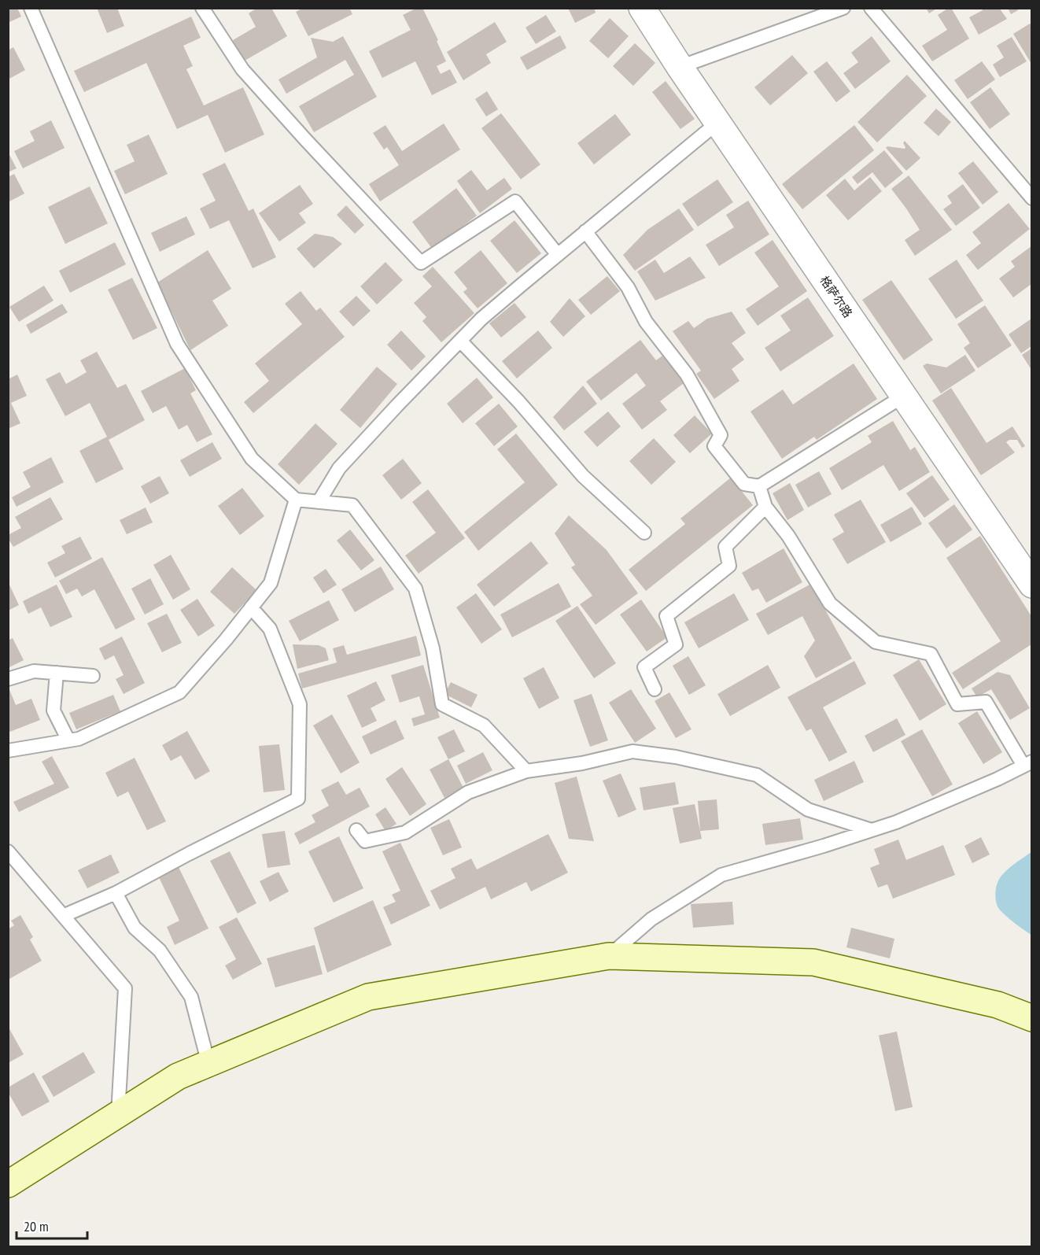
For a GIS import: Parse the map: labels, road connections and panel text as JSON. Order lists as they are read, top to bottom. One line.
{"streets":{"street":["格萨尔路"]},"scale_bar":"20 m"}
